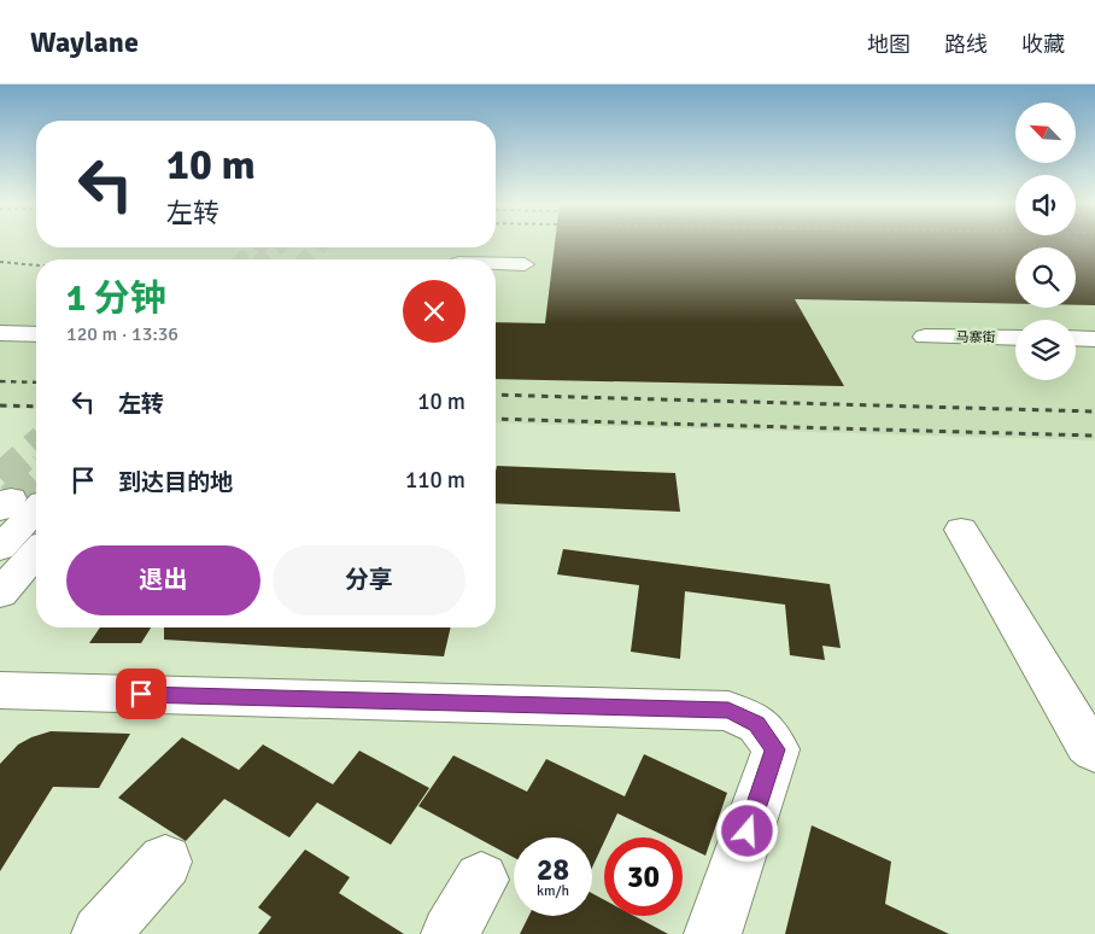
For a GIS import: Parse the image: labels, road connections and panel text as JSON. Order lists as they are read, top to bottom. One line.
{"streets":{"street":["马寨街"]},"north":"top left","page":{"header":"Waylane","nav":["地图","路线","收藏"],"turn":["10 m","左转"],"heading":["1 分钟","120 m · 13:36"],"list":[{"name":"左转","value":"10 m"},{"name":"到达目的地","value":"110 m"}],"buttons":["退出","分享"],"speed":"28 km/h","limit":"30"}}
